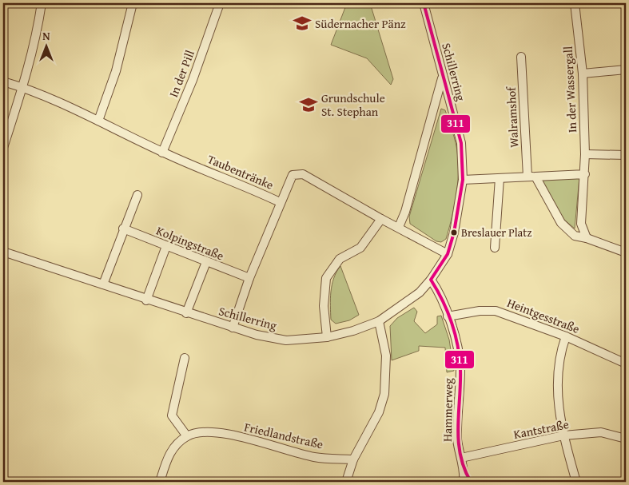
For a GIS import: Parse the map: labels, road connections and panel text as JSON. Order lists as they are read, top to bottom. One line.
{"streets":{"street":["Schillerring","In der Pill","In der Wassergall","Walramshof","Taubentränke","Kolpingstraße","Heintgesstraße","Hammerweg","Kantstraße","Friedlandstraße"]},"crossings":[["Schillerring","Taubentränke"],["Schillerring","Hammerweg"],["In der Pill","Taubentränke"],["Heintgesstraße","Hammerweg"],["Hammerweg","Kantstraße"]],"places":{"school or university":["Südernacher Pänz","Grundschule St. Stephan"],"other":["Breslauer Platz"]},"lines":["transit line 311"],"north":"top"}
